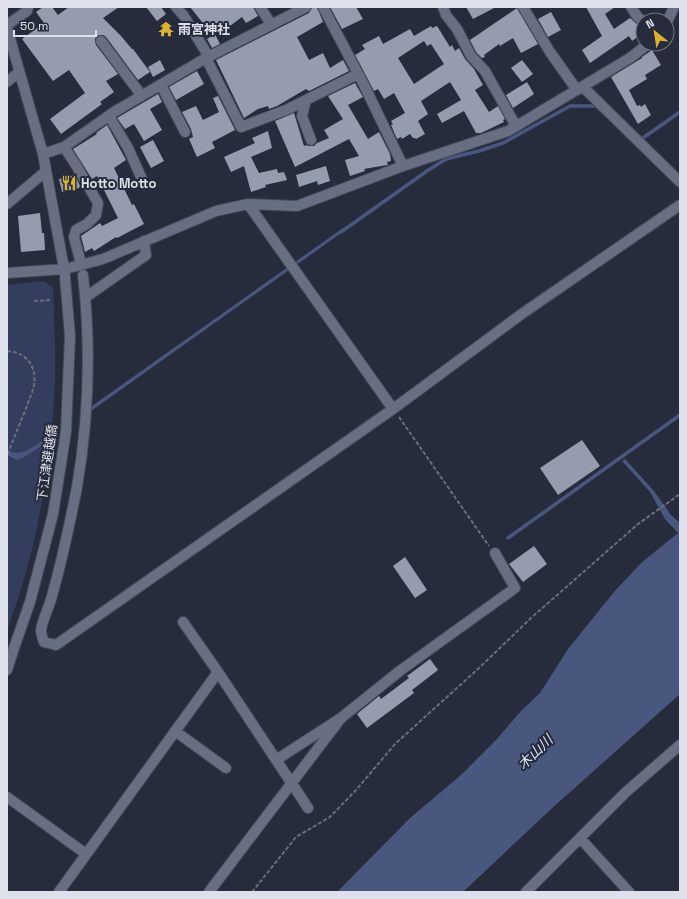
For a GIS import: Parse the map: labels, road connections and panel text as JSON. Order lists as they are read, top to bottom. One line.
{"streets":{"street":["下江津避越僑"]},"water":["木山川"],"places":{"temple":["雨宮神社"],"restaurant":["Hotto Motto"]},"scale_bar":"50 m","north":"top left"}
